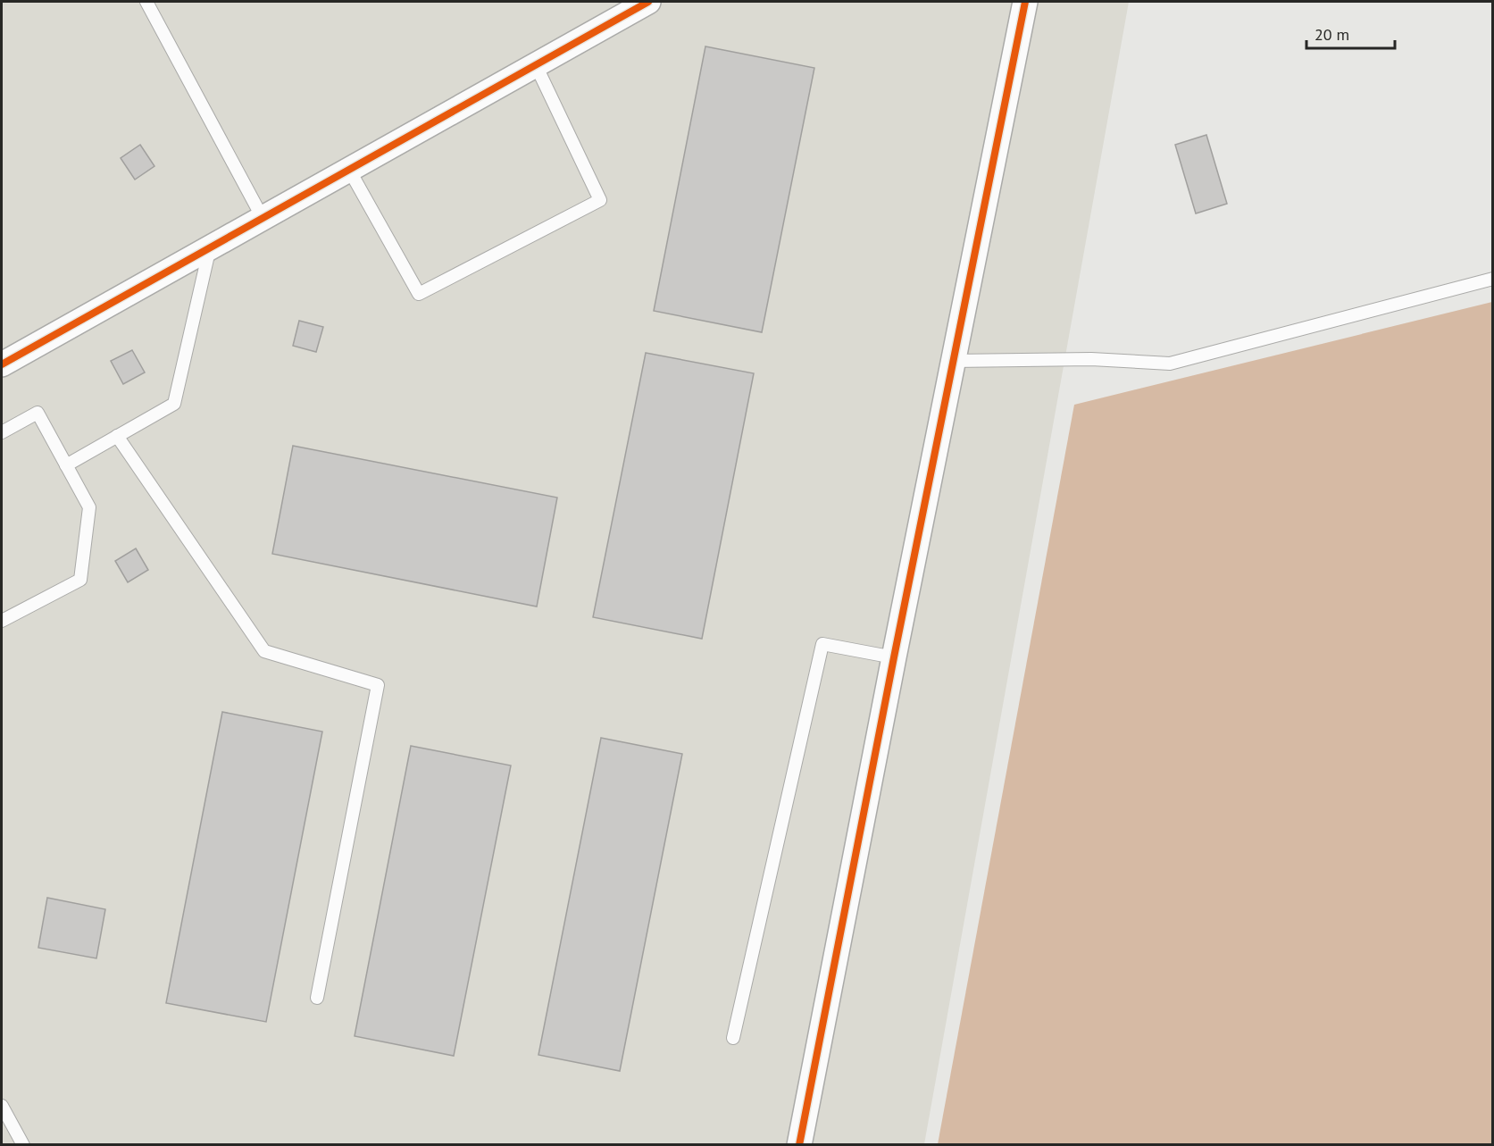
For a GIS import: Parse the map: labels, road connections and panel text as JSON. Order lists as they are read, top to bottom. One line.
{"scale_bar":"20 m"}
